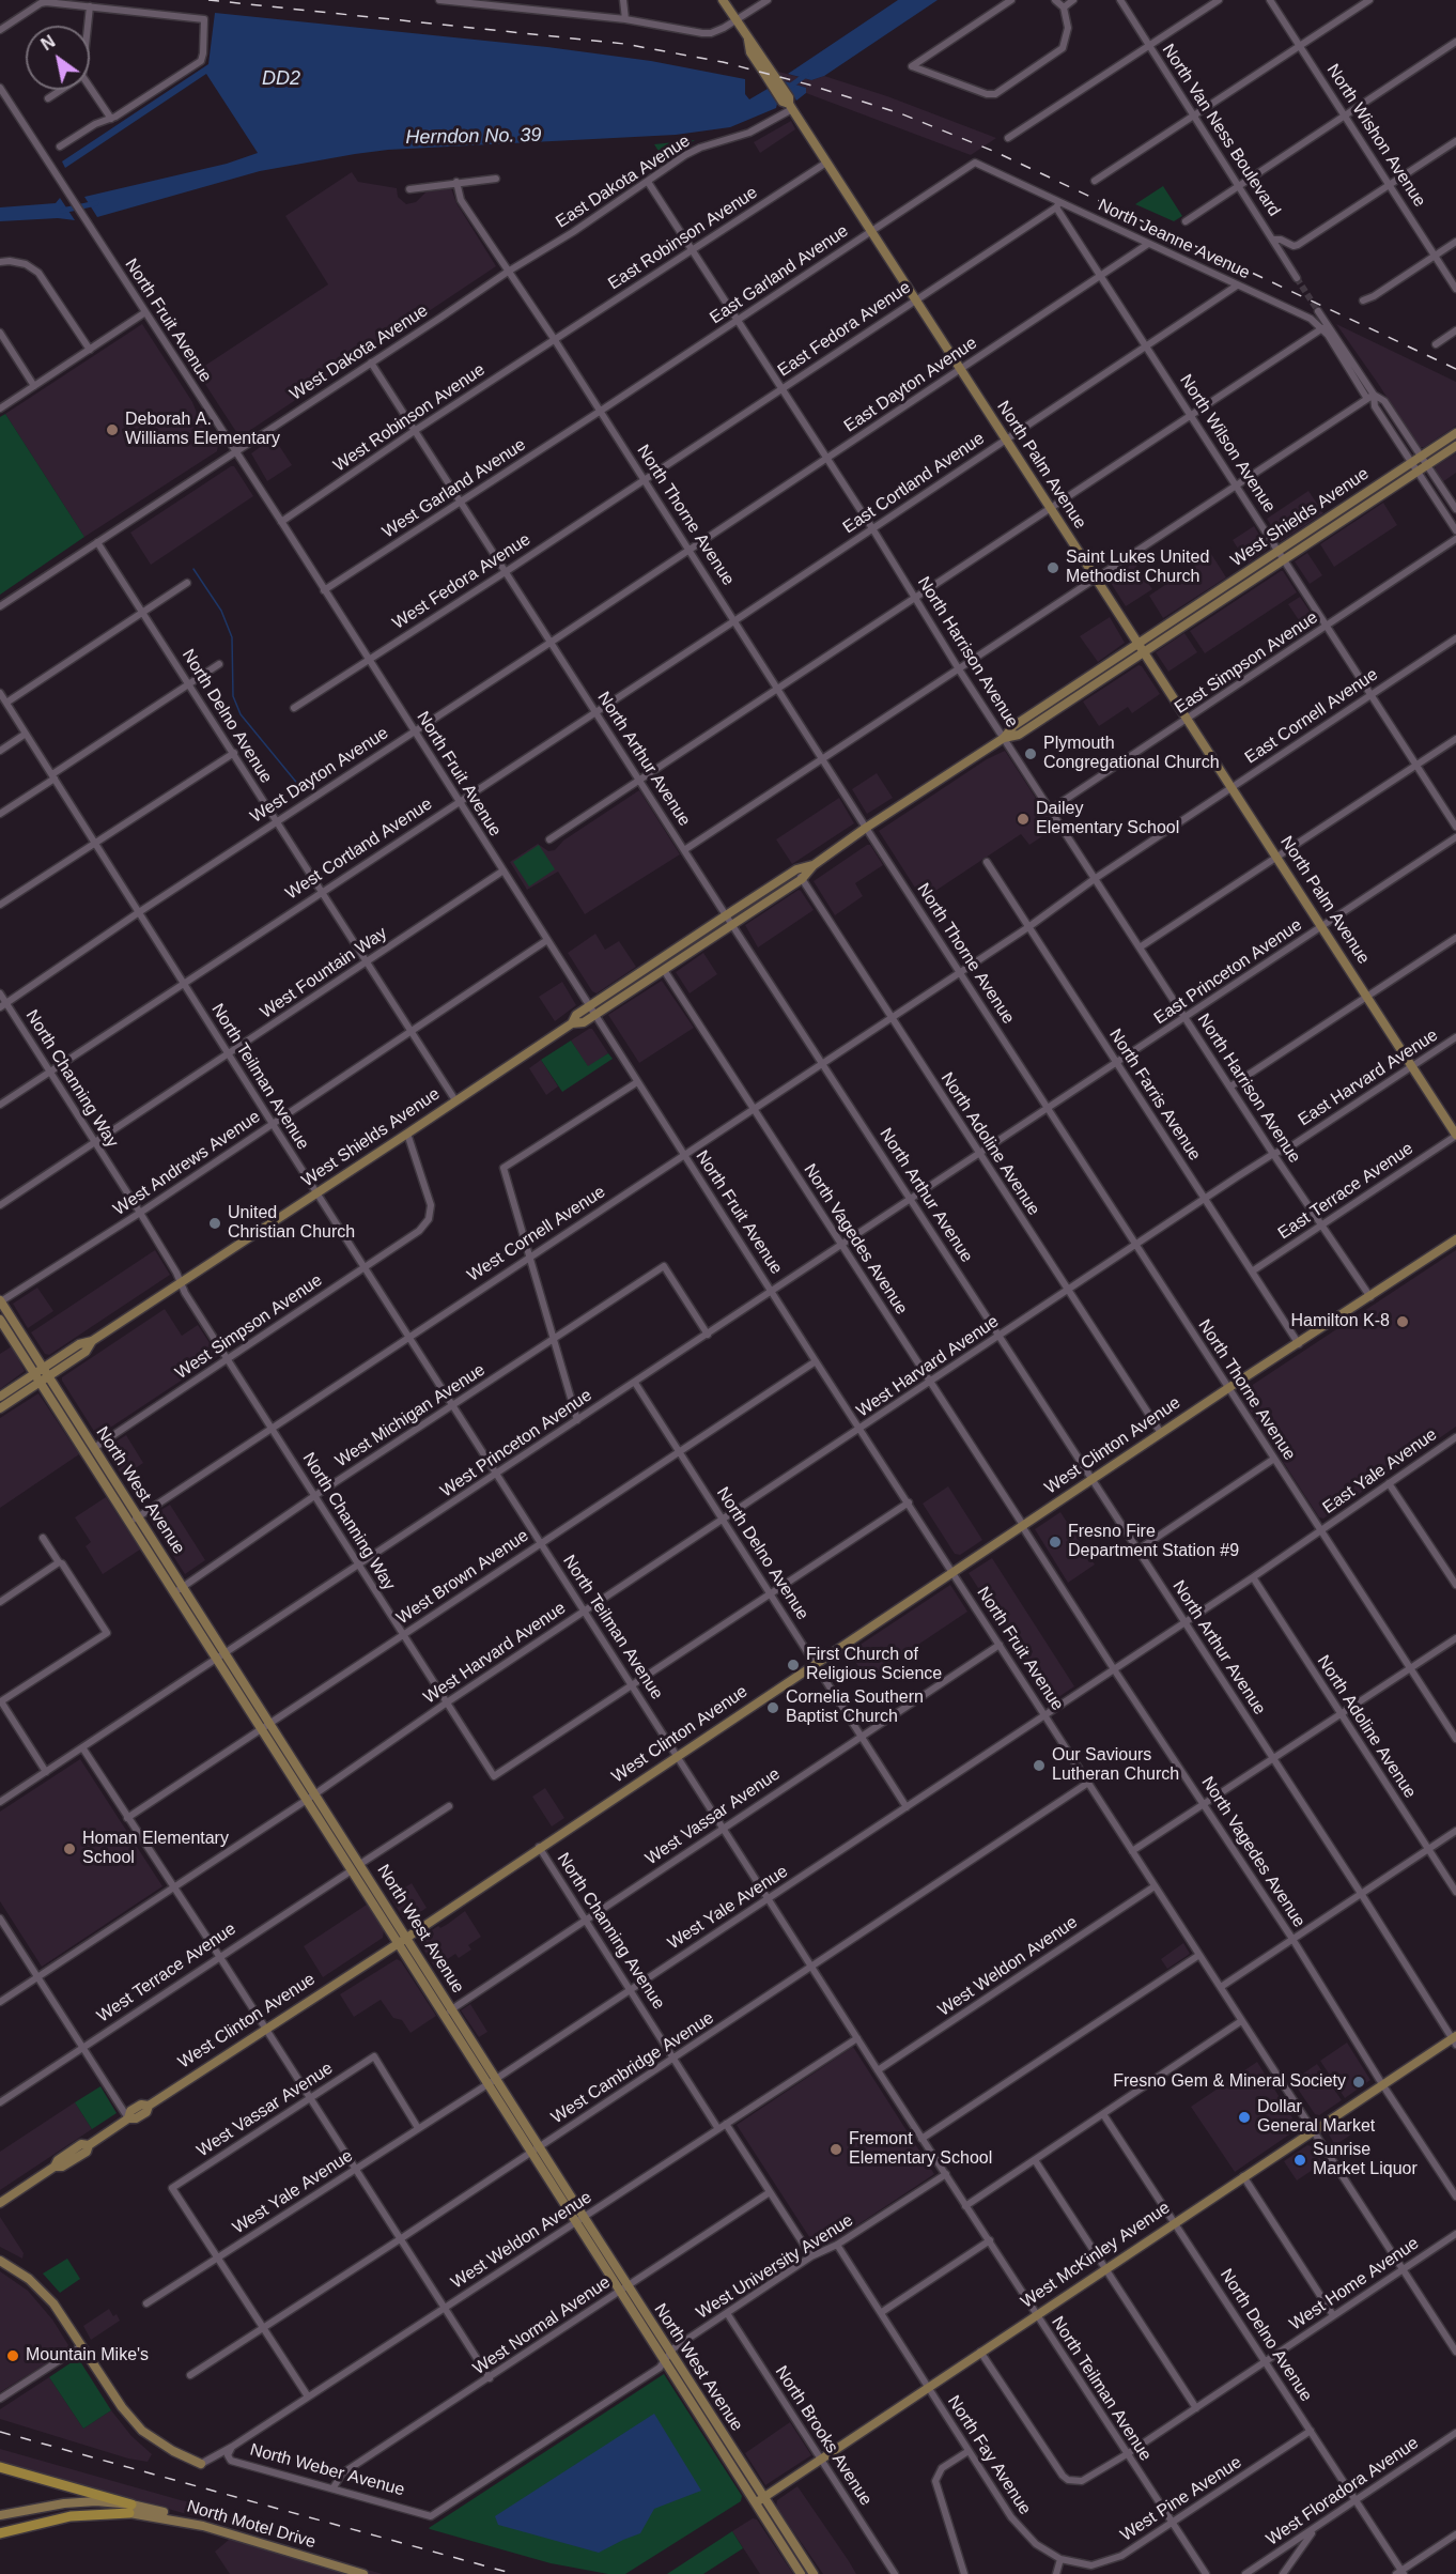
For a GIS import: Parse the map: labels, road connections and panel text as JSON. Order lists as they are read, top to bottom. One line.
{"streets":{"main road":["North Palm Avenue","West Shields Avenue","West Clinton Avenue","North West Avenue","West McKinley Avenue","North Motel Drive"],"street":["North Van Ness Boulevard","North Wishon Avenue","East Dakota Avenue","East Robinson Avenue","North Jeanne Avenue","East Garland Avenue","North Fruit Avenue","East Fedora Avenue","West Dakota Avenue","East Dayton Avenue","West Robinson Avenue","North Wilson Avenue","East Cortland Avenue","West Garland Avenue","North Thorne Avenue","West Fedora Avenue","North Harrison Avenue","East Simpson Avenue","North Delno Avenue","East Cornell Avenue","North Arthur Avenue","West Dayton Avenue","West Cortland Avenue","East Princeton Avenue","West Fountain Way","North Teilman Avenue","East Harvard Avenue","North Channing Way","North Farris Avenue","North Adoline Avenue","West Andrews Avenue","East Terrace Avenue","West Cornell Avenue","North Vagedes Avenue","West Simpson Avenue","West Harvard Avenue","West Michigan Avenue","West Princeton Avenue","East Yale Avenue","West Brown Avenue","West Vassar Avenue","West Yale Avenue","North Channing Avenue","West Weldon Avenue","West Terrace Avenue","West Cambridge Avenue","West University Avenue","West Home Avenue","West Normal Avenue","North Brooks Avenue","North Fay Avenue","North Weber Avenue","West Floradora Avenue","West Pine Avenue"]},"crossings":[["East Dakota Avenue","West Dakota Avenue"],["East Dakota Avenue","North Palm Avenue"],["East Dakota Avenue","North Thorne Avenue"],["East Dakota Avenue","North Harrison Avenue"],["East Robinson Avenue","West Robinson Avenue"],["East Robinson Avenue","North Palm Avenue"],["East Robinson Avenue","North Thorne Avenue"],["East Robinson Avenue","North Harrison Avenue"],["North Jeanne Avenue","East Garland Avenue"],["North Jeanne Avenue","East Fedora Avenue"],["North Jeanne Avenue","East Dayton Avenue"],["North Jeanne Avenue","North Wilson Avenue"],["North Jeanne Avenue","East Cortland Avenue"],["East Garland Avenue","North Palm Avenue"],["East Garland Avenue","West Garland Avenue"],["East Garland Avenue","North Thorne Avenue"],["East Garland Avenue","North Harrison Avenue"],["North Fruit Avenue","West Dakota Avenue"],["North Fruit Avenue","West Robinson Avenue"],["North Fruit Avenue","West Garland Avenue"],["North Fruit Avenue","West Shields Avenue"],["North Fruit Avenue","West Fedora Avenue"],["North Fruit Avenue","West Dayton Avenue"],["North Fruit Avenue","West Cortland Avenue"],["North Fruit Avenue","West Fountain Way"],["North Fruit Avenue","West Andrews Avenue"],["North Fruit Avenue","West Cornell Avenue"],["North Fruit Avenue","West Harvard Avenue"],["North Fruit Avenue","West Princeton Avenue"],["North Fruit Avenue","West Clinton Avenue"],["North Fruit Avenue","West Brown Avenue"],["North Fruit Avenue","West Vassar Avenue"],["North Fruit Avenue","West Yale Avenue"],["North Fruit Avenue","West Weldon Avenue"],["North Fruit Avenue","West Cambridge Avenue"],["North Fruit Avenue","West McKinley Avenue"],["North Fruit Avenue","West Home Avenue"],["East Fedora Avenue","North Wilson Avenue"],["East Fedora Avenue","North Palm Avenue"],["East Fedora Avenue","North Thorne Avenue"],["East Fedora Avenue","West Fedora Avenue"],["East Fedora Avenue","North Harrison Avenue"],["West Dakota Avenue","North Thorne Avenue"],["West Dakota Avenue","North Delno Avenue"],["West Dakota Avenue","North Arthur Avenue"],["East Dayton Avenue","North Wilson Avenue"],["East Dayton Avenue","North Palm Avenue"],["East Dayton Avenue","North Thorne Avenue"],["East Dayton Avenue","North Harrison Avenue"],["East Dayton Avenue","West Dayton Avenue"],["West Robinson Avenue","North Thorne Avenue"],["West Robinson Avenue","North Arthur Avenue"],["North Wilson Avenue","East Cortland Avenue"],["North Wilson Avenue","West Shields Avenue"],["North Wilson Avenue","East Simpson Avenue"],["North Wilson Avenue","East Cornell Avenue"],["North Palm Avenue","East Cortland Avenue"],["North Palm Avenue","West Shields Avenue"],["North Palm Avenue","East Simpson Avenue"],["North Palm Avenue","East Cornell Avenue"],["North Palm Avenue","East Princeton Avenue"],["North Palm Avenue","East Harvard Avenue"],["North Palm Avenue","East Terrace Avenue"],["East Cortland Avenue","North Thorne Avenue"],["East Cortland Avenue","North Harrison Avenue"],["East Cortland Avenue","West Cortland Avenue"],["West Garland Avenue","North Thorne Avenue"],["West Garland Avenue","North Arthur Avenue"],["North Thorne Avenue","West Shields Avenue"],["North Thorne Avenue","West Fedora Avenue"],["North Thorne Avenue","East Cornell Avenue"],["North Thorne Avenue","West Dayton Avenue"],["North Thorne Avenue","West Cortland Avenue"],["North Thorne Avenue","East Princeton Avenue"],["North Thorne Avenue","East Harvard Avenue"],["North Thorne Avenue","West Cornell Avenue"],["North Thorne Avenue","West Harvard Avenue"],["North Thorne Avenue","West Princeton Avenue"],["North Thorne Avenue","West Clinton Avenue"],["North Thorne Avenue","East Yale Avenue"],["North Thorne Avenue","West Yale Avenue"],["West Shields Avenue","North Harrison Avenue"],["West Shields Avenue","North Delno Avenue"],["West Shields Avenue","North Arthur Avenue"],["West Shields Avenue","North Teilman Avenue"],["West Shields Avenue","North Channing Way"],["West Shields Avenue","North Adoline Avenue"],["West Shields Avenue","North Vagedes Avenue"],["West Shields Avenue","West Simpson Avenue"],["West Shields Avenue","North West Avenue"],["West Fedora Avenue","North Arthur Avenue"],["North Harrison Avenue","East Simpson Avenue"],["North Harrison Avenue","East Cornell Avenue"],["North Harrison Avenue","East Princeton Avenue"],["North Harrison Avenue","East Harvard Avenue"],["North Harrison Avenue","East Terrace Avenue"],["North Harrison Avenue","West Clinton Avenue"],["North Delno Avenue","West Dayton Avenue"],["North Delno Avenue","West Cortland Avenue"],["North Delno Avenue","West Fountain Way"],["North Delno Avenue","West Andrews Avenue"],["North Delno Avenue","West Harvard Avenue"],["North Delno Avenue","West Princeton Avenue"],["North Delno Avenue","West Clinton Avenue"],["North Delno Avenue","West Brown Avenue"],["North Delno Avenue","West Vassar Avenue"],["North Delno Avenue","West Yale Avenue"],["North Delno Avenue","West McKinley Avenue"],["North Delno Avenue","West Home Avenue"],["North Delno Avenue","West Floradora Avenue"],["North Delno Avenue","West Pine Avenue"],["East Cornell Avenue","North Farris Avenue"],["East Cornell Avenue","West Cornell Avenue"],["North Arthur Avenue","West Dayton Avenue"],["North Arthur Avenue","West Cortland Avenue"],["North Arthur Avenue","West Cornell Avenue"],["North Arthur Avenue","West Harvard Avenue"],["North Arthur Avenue","West Princeton Avenue"],["North Arthur Avenue","West Clinton Avenue"],["North Arthur Avenue","West Yale Avenue"],["North Arthur Avenue","West McKinley Avenue"],["West Dayton Avenue","North Teilman Avenue"],["West Dayton Avenue","North Channing Way"],["West Cortland Avenue","North Teilman Avenue"],["West Cortland Avenue","North Channing Way"],["East Princeton Avenue","North Farris Avenue"],["East Princeton Avenue","West Princeton Avenue"],["West Fountain Way","North Teilman Avenue"],["West Fountain Way","North Channing Way"],["North Teilman Avenue","North Channing Way"],["North Teilman Avenue","West Andrews Avenue"],["North Teilman Avenue","West Cornell Avenue"],["North Teilman Avenue","West Simpson Avenue"],["North Teilman Avenue","West Harvard Avenue"],["North Teilman Avenue","West Michigan Avenue"],["North Teilman Avenue","West Princeton Avenue"],["North Teilman Avenue","West Clinton Avenue"],["North Teilman Avenue","West Brown Avenue"],["North Teilman Avenue","West Vassar Avenue"],["North Teilman Avenue","West Yale Avenue"],["North Teilman Avenue","West Weldon Avenue"],["North Teilman Avenue","West Cambridge Avenue"],["North Teilman Avenue","West McKinley Avenue"],["North Teilman Avenue","West University Avenue"],["North Teilman Avenue","West Home Avenue"],["North Teilman Avenue","West Pine Avenue"],["East Harvard Avenue","North Farris Avenue"],["East Harvard Avenue","West Harvard Avenue"],["North Channing Way","West Andrews Avenue"],["North Channing Way","West Cornell Avenue"],["North Channing Way","West Simpson Avenue"],["North Channing Way","West Harvard Avenue"],["North Channing Way","West Michigan Avenue"],["North Channing Way","West Princeton Avenue"],["North Channing Way","West Brown Avenue"],["North Farris Avenue","East Terrace Avenue"],["North Farris Avenue","West Clinton Avenue"],["North Adoline Avenue","West Cornell Avenue"],["North Adoline Avenue","West Harvard Avenue"],["North Adoline Avenue","West Princeton Avenue"],["North Adoline Avenue","West Clinton Avenue"],["North Adoline Avenue","West Yale Avenue"],["West Andrews Avenue","North West Avenue"],["West Cornell Avenue","North Vagedes Avenue"],["West Cornell Avenue","North West Avenue"],["North Vagedes Avenue","West Harvard Avenue"],["North Vagedes Avenue","West Princeton Avenue"],["North Vagedes Avenue","West Clinton Avenue"],["North Vagedes Avenue","West Yale Avenue"],["North Vagedes Avenue","West McKinley Avenue"],["West Simpson Avenue","North West Avenue"],["West Harvard Avenue","North West Avenue"],["West Michigan Avenue","West Princeton Avenue"],["West Michigan Avenue","North West Avenue"],["West Princeton Avenue","North West Avenue"],["West Clinton Avenue","North West Avenue"],["West Clinton Avenue","North Channing Avenue"],["East Yale Avenue","West Yale Avenue"],["North West Avenue","West Brown Avenue"],["North West Avenue","West Vassar Avenue"],["North West Avenue","West Yale Avenue"],["North West Avenue","West Weldon Avenue"],["North West Avenue","West Terrace Avenue"],["North West Avenue","West Cambridge Avenue"],["North West Avenue","West McKinley Avenue"],["North West Avenue","West University Avenue"],["North West Avenue","West Normal Avenue"],["West Vassar Avenue","West Yale Avenue"],["West Vassar Avenue","North Channing Avenue"],["West Yale Avenue","North Channing Avenue"],["North Channing Avenue","West Weldon Avenue"],["North Channing Avenue","West Cambridge Avenue"],["West Weldon Avenue","North Weber Avenue"],["West McKinley Avenue","West Home Avenue"],["West McKinley Avenue","North Brooks Avenue"],["West McKinley Avenue","North Fay Avenue"],["West University Avenue","North Brooks Avenue"],["West University Avenue","North Weber Avenue"],["West Normal Avenue","North Weber Avenue"],["North Fay Avenue","West Pine Avenue"]],"water":["DD2","Herndon No. 39"],"places":["Deborah A. Williams Elementary","Saint Lukes United Methodist Church","Plymouth Congregational Church","Dailey Elementary School","United Christian Church","Hamilton K-8","Fresno Fire Department Station #9","First Church of Religious Science","Cornelia Southern Baptist Church","Our Saviours Lutheran Church","Homan Elementary School","Fresno Gem & Mineral Society","Dollar General Market","Fremont Elementary School","Sunrise Market Liquor","Mountain Mike's"],"north":"top left"}
